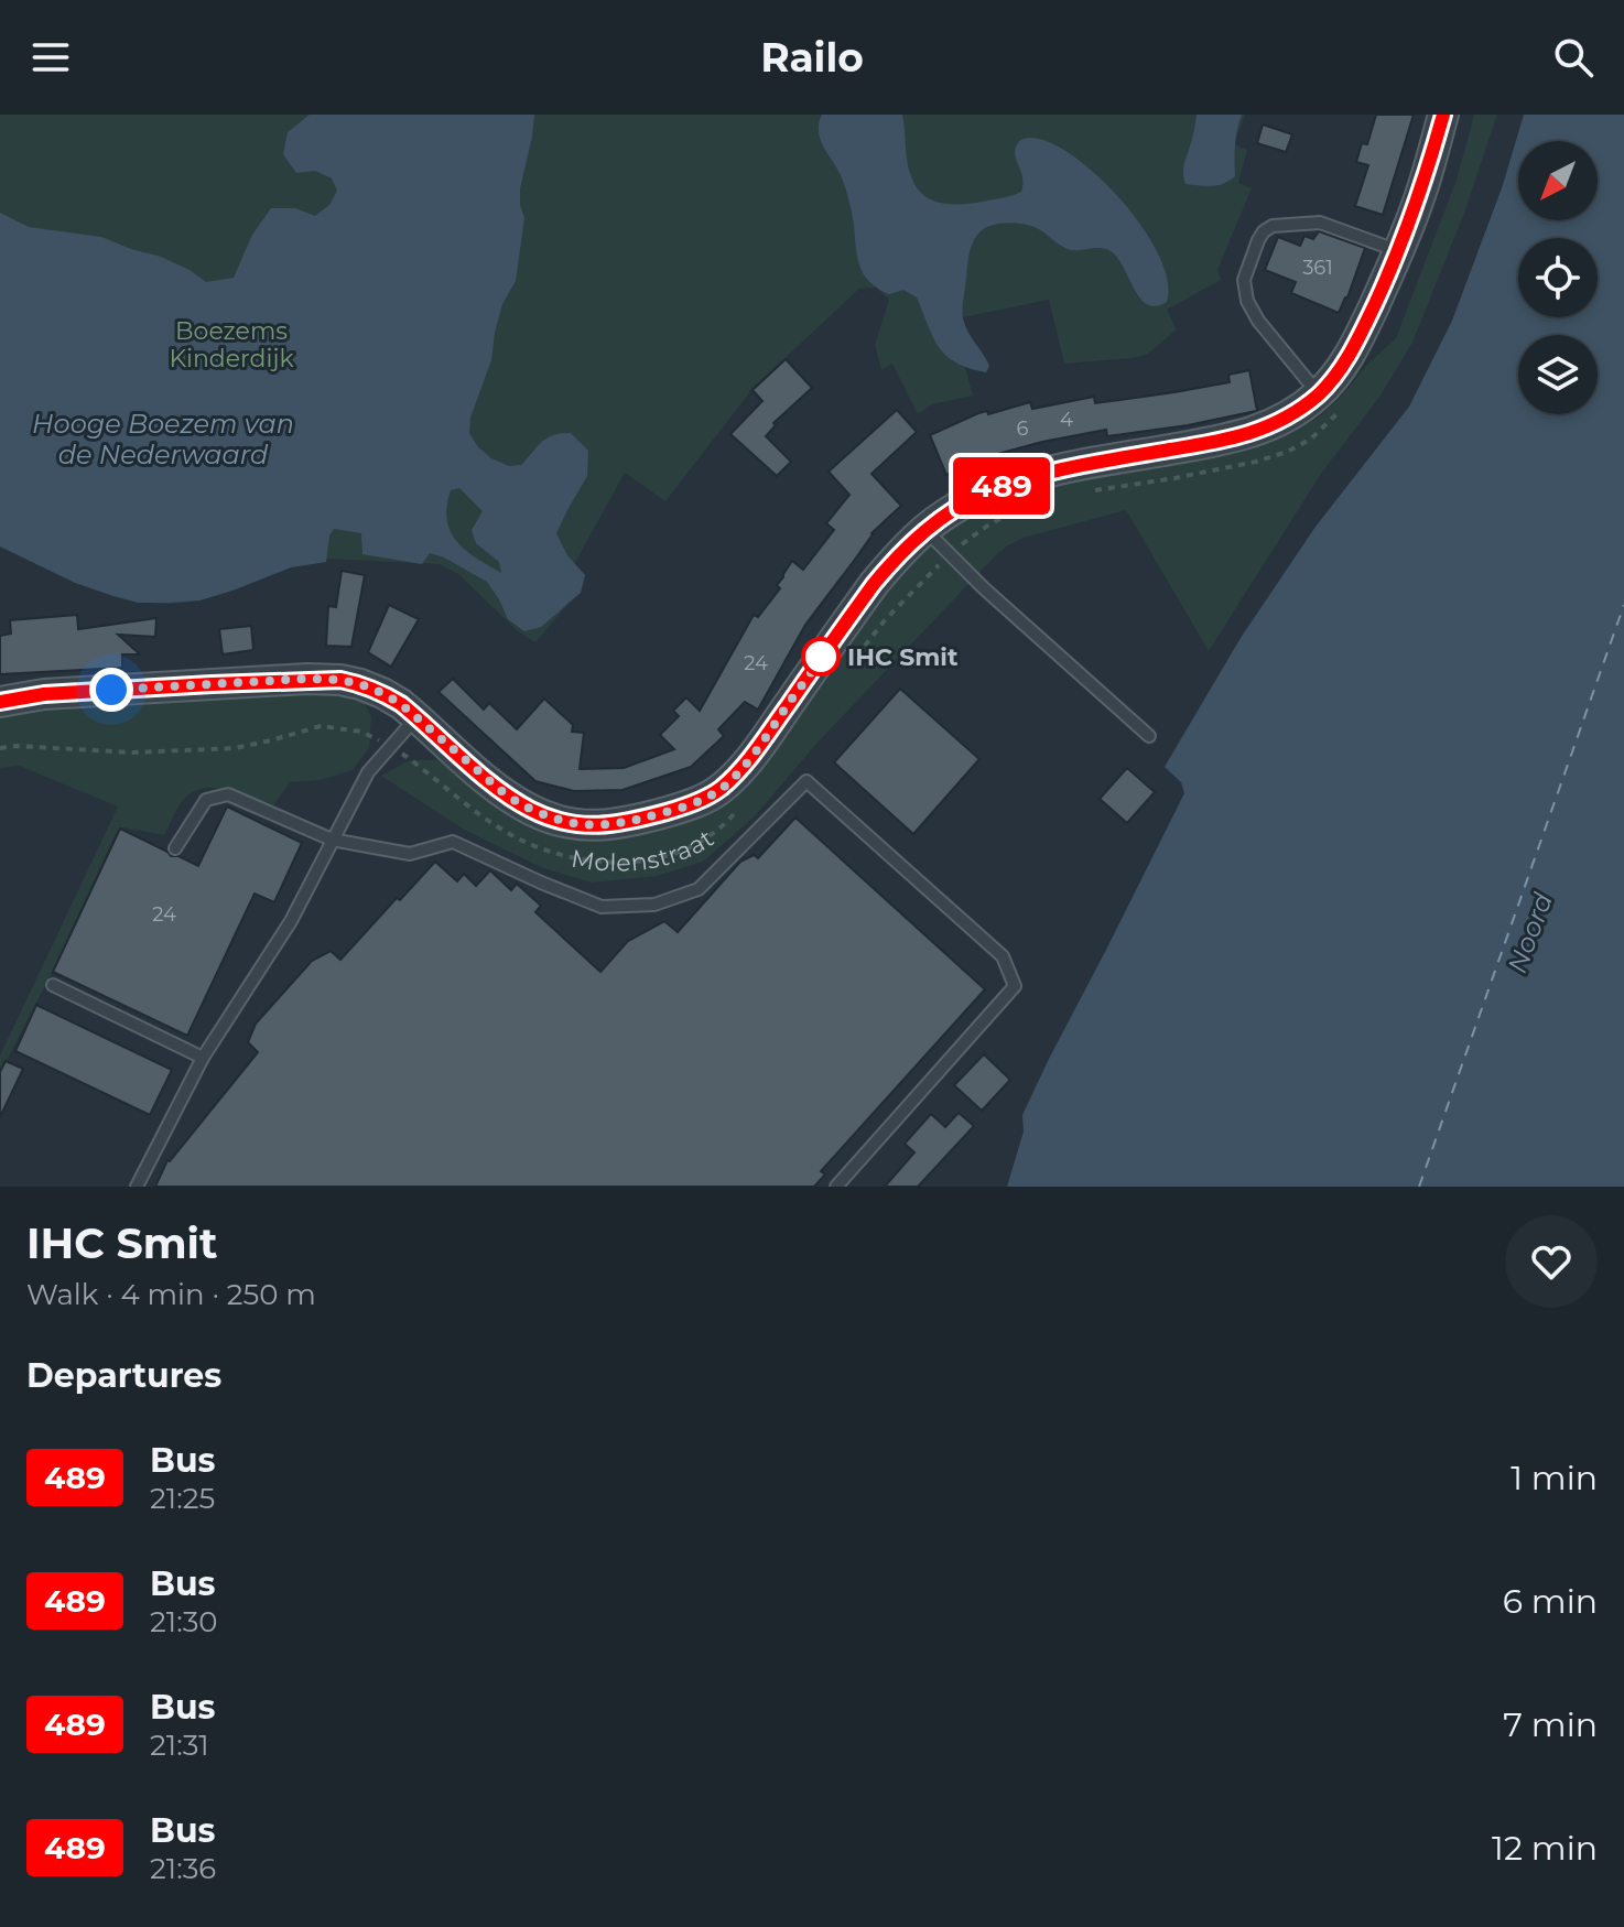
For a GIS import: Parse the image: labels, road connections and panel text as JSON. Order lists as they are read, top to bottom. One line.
{"streets":{"street":["Molenstraat"]},"water":["Hooge Boezem van de Nederwaard","Noord"],"parks":["Boezems Kinderdijk"],"places":["IHC Smit"],"lines":["bus line 489"],"house_numbers":["361","4","6","24","24"],"north":"bottom left","page":{"header":"Railo","on_map":"489","heading":[["IHC Smit","Walk · 4 min · 250 m"],"Departures"],"list":[{"mark":"489","name":"Bus","note":"21:25","value":"1 min"},{"mark":"489","name":"Bus","note":"21:30","value":"6 min"},{"mark":"489","name":"Bus","note":"21:31","value":"7 min"},{"mark":"489","name":"Bus","note":"21:36","value":"12 min"}]}}
